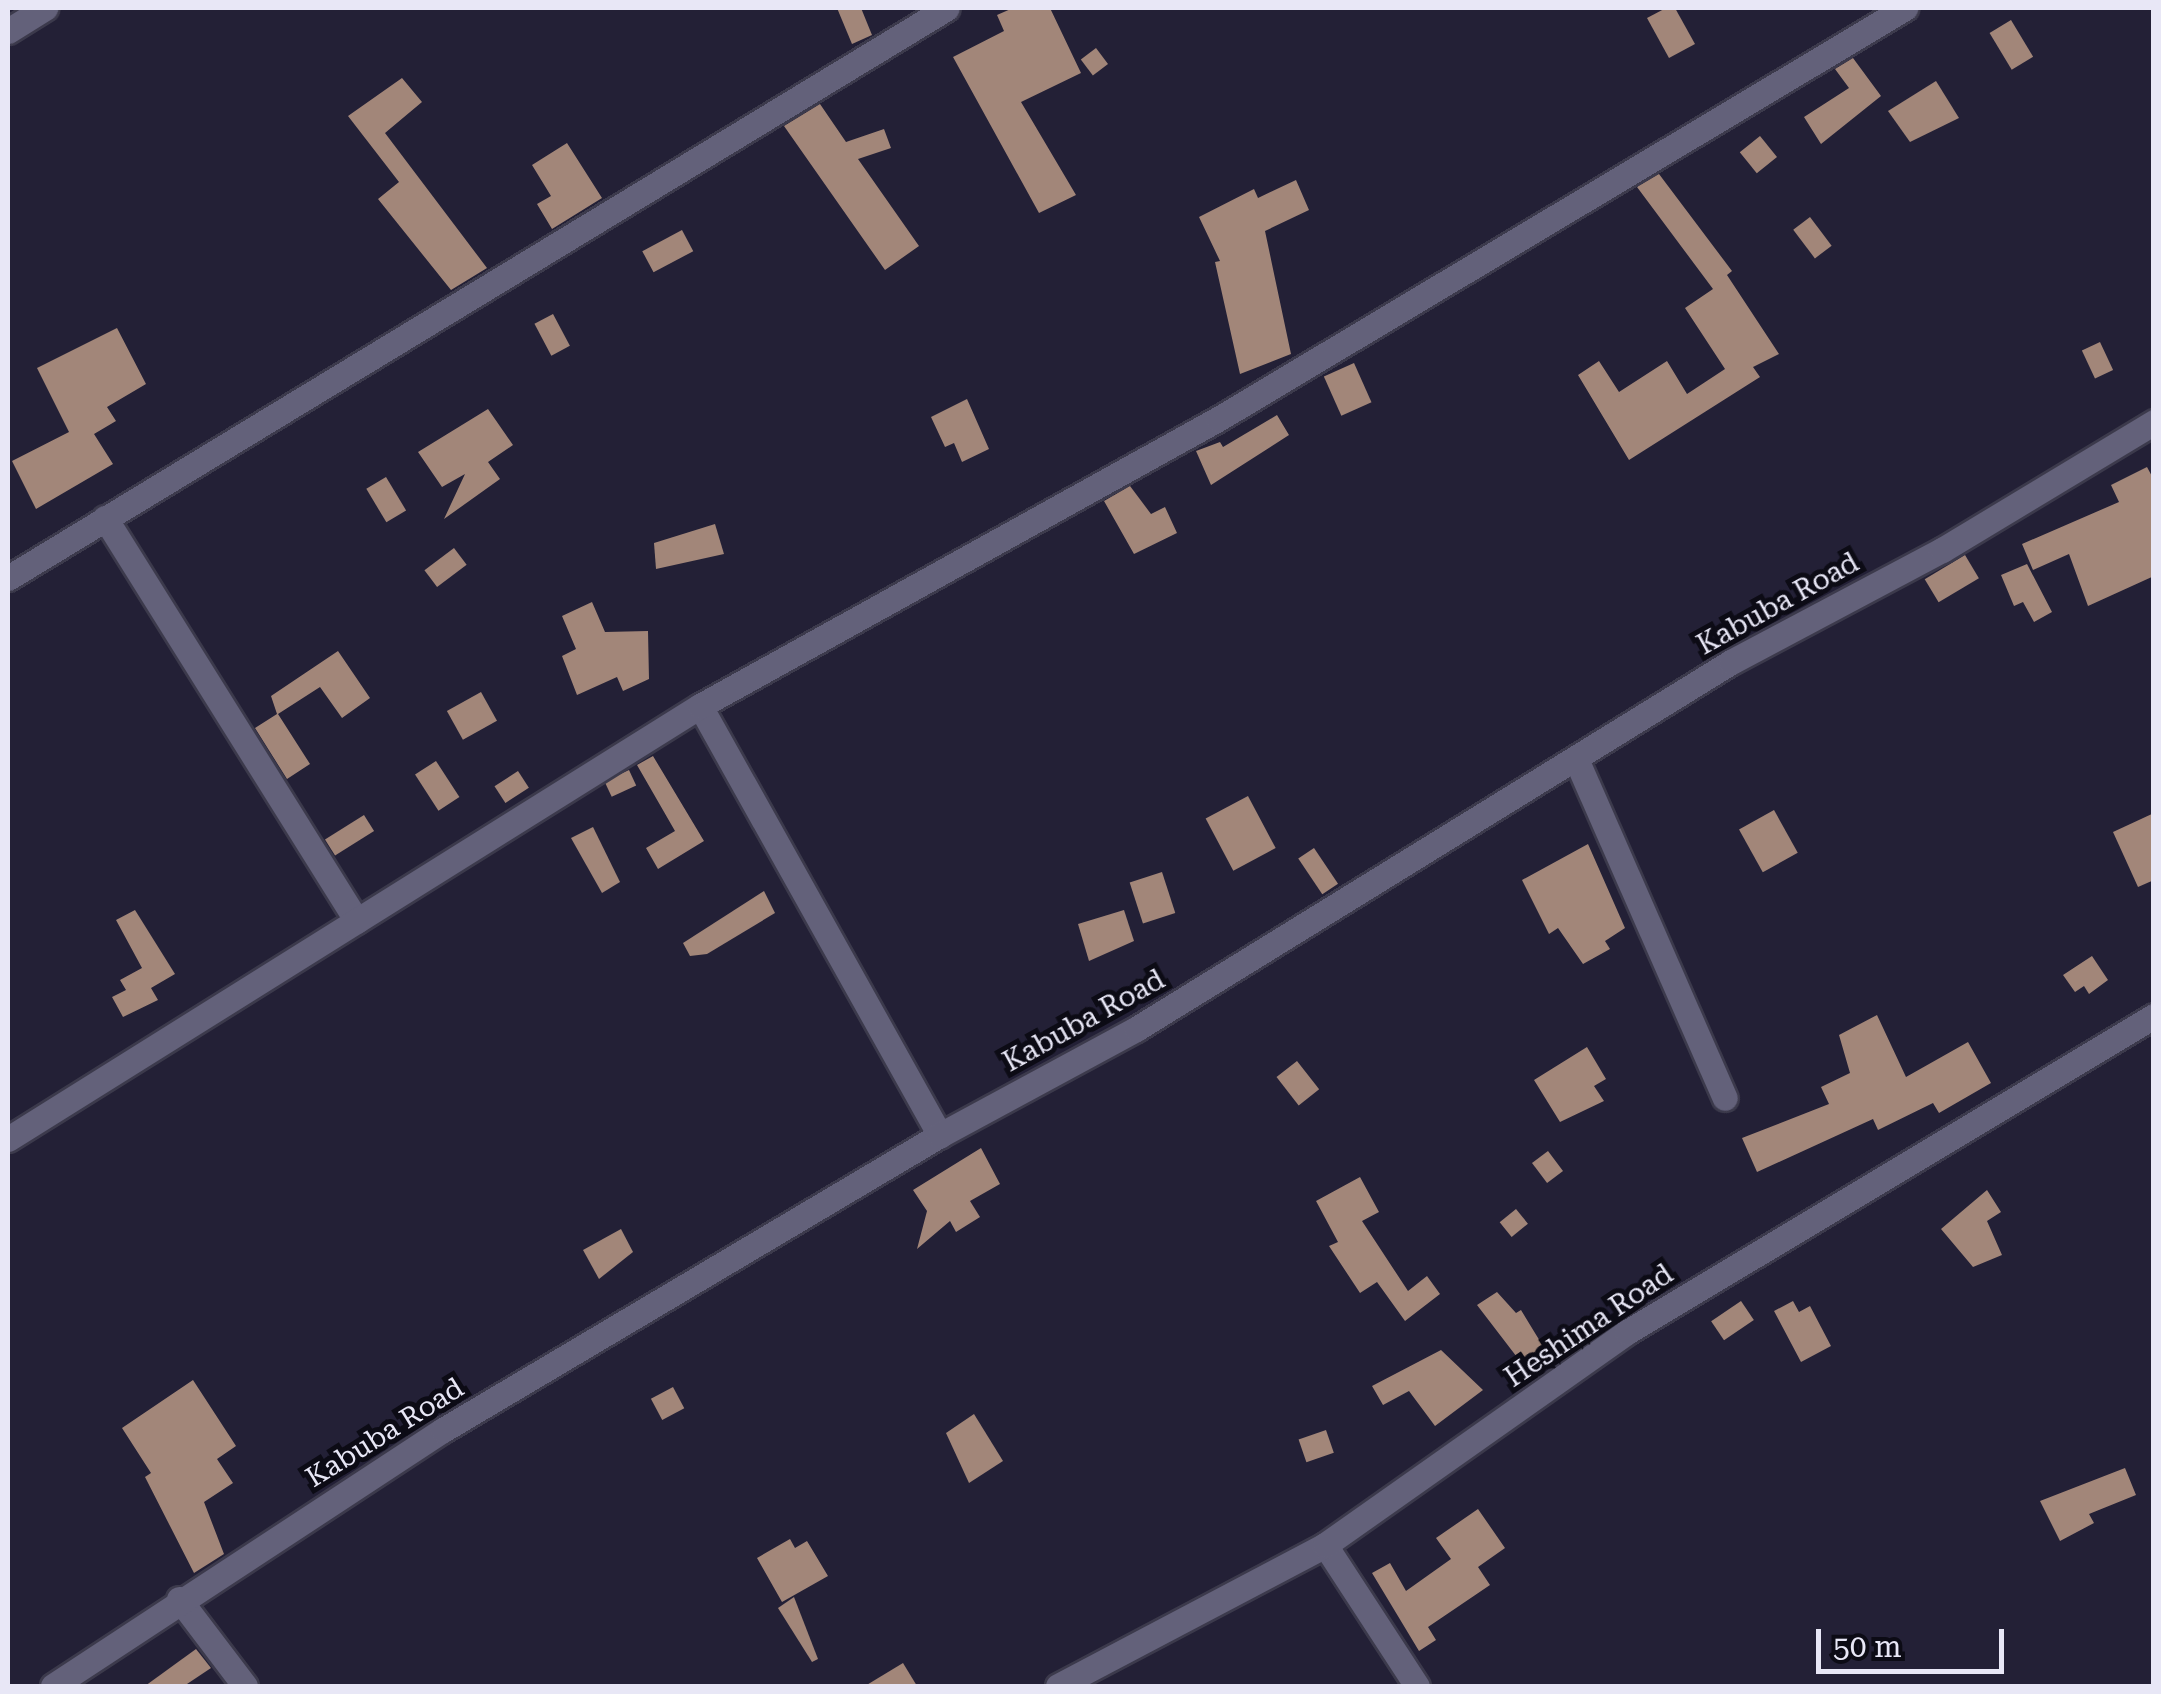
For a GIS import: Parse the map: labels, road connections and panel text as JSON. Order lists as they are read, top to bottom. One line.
{"streets":{"street":["Kabuba Road","Heshima Road"]},"scale_bar":"50 m"}
